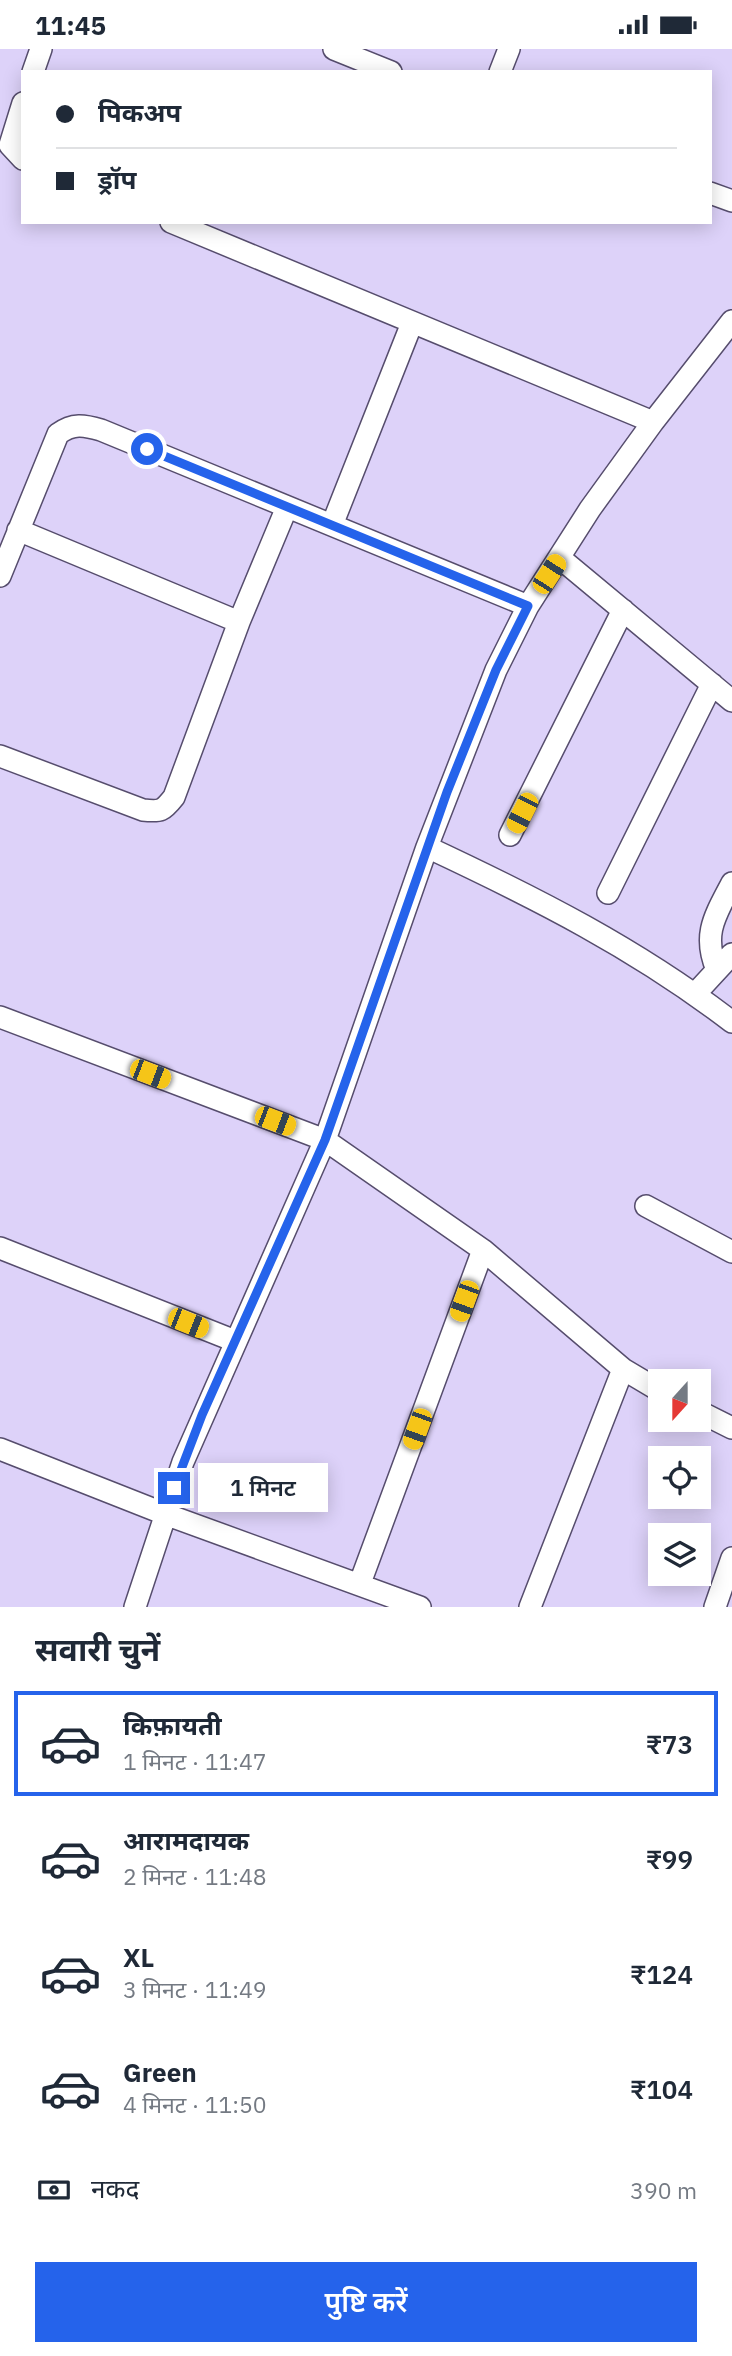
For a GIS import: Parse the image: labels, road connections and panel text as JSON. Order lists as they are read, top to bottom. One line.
{"north":"bottom","page":{"status":"11:45","banner":["पिकअप","ड्रॉप"],"bubble":"1 मिनट","heading":"सवारी चुनें","list":[{"name":"किफ़ायती","note":"1 मिनट · 11:47","value":"₹73"},{"name":"आरामदायक","note":"2 मिनट · 11:48","value":"₹99"},{"name":"XL","note":"3 मिनट · 11:49","value":"₹124"},{"name":"Green","note":"4 मिनट · 11:50","value":"₹104"}],"pay":["नकद","390 m"],"buttons":"पुष्टि करें"}}
